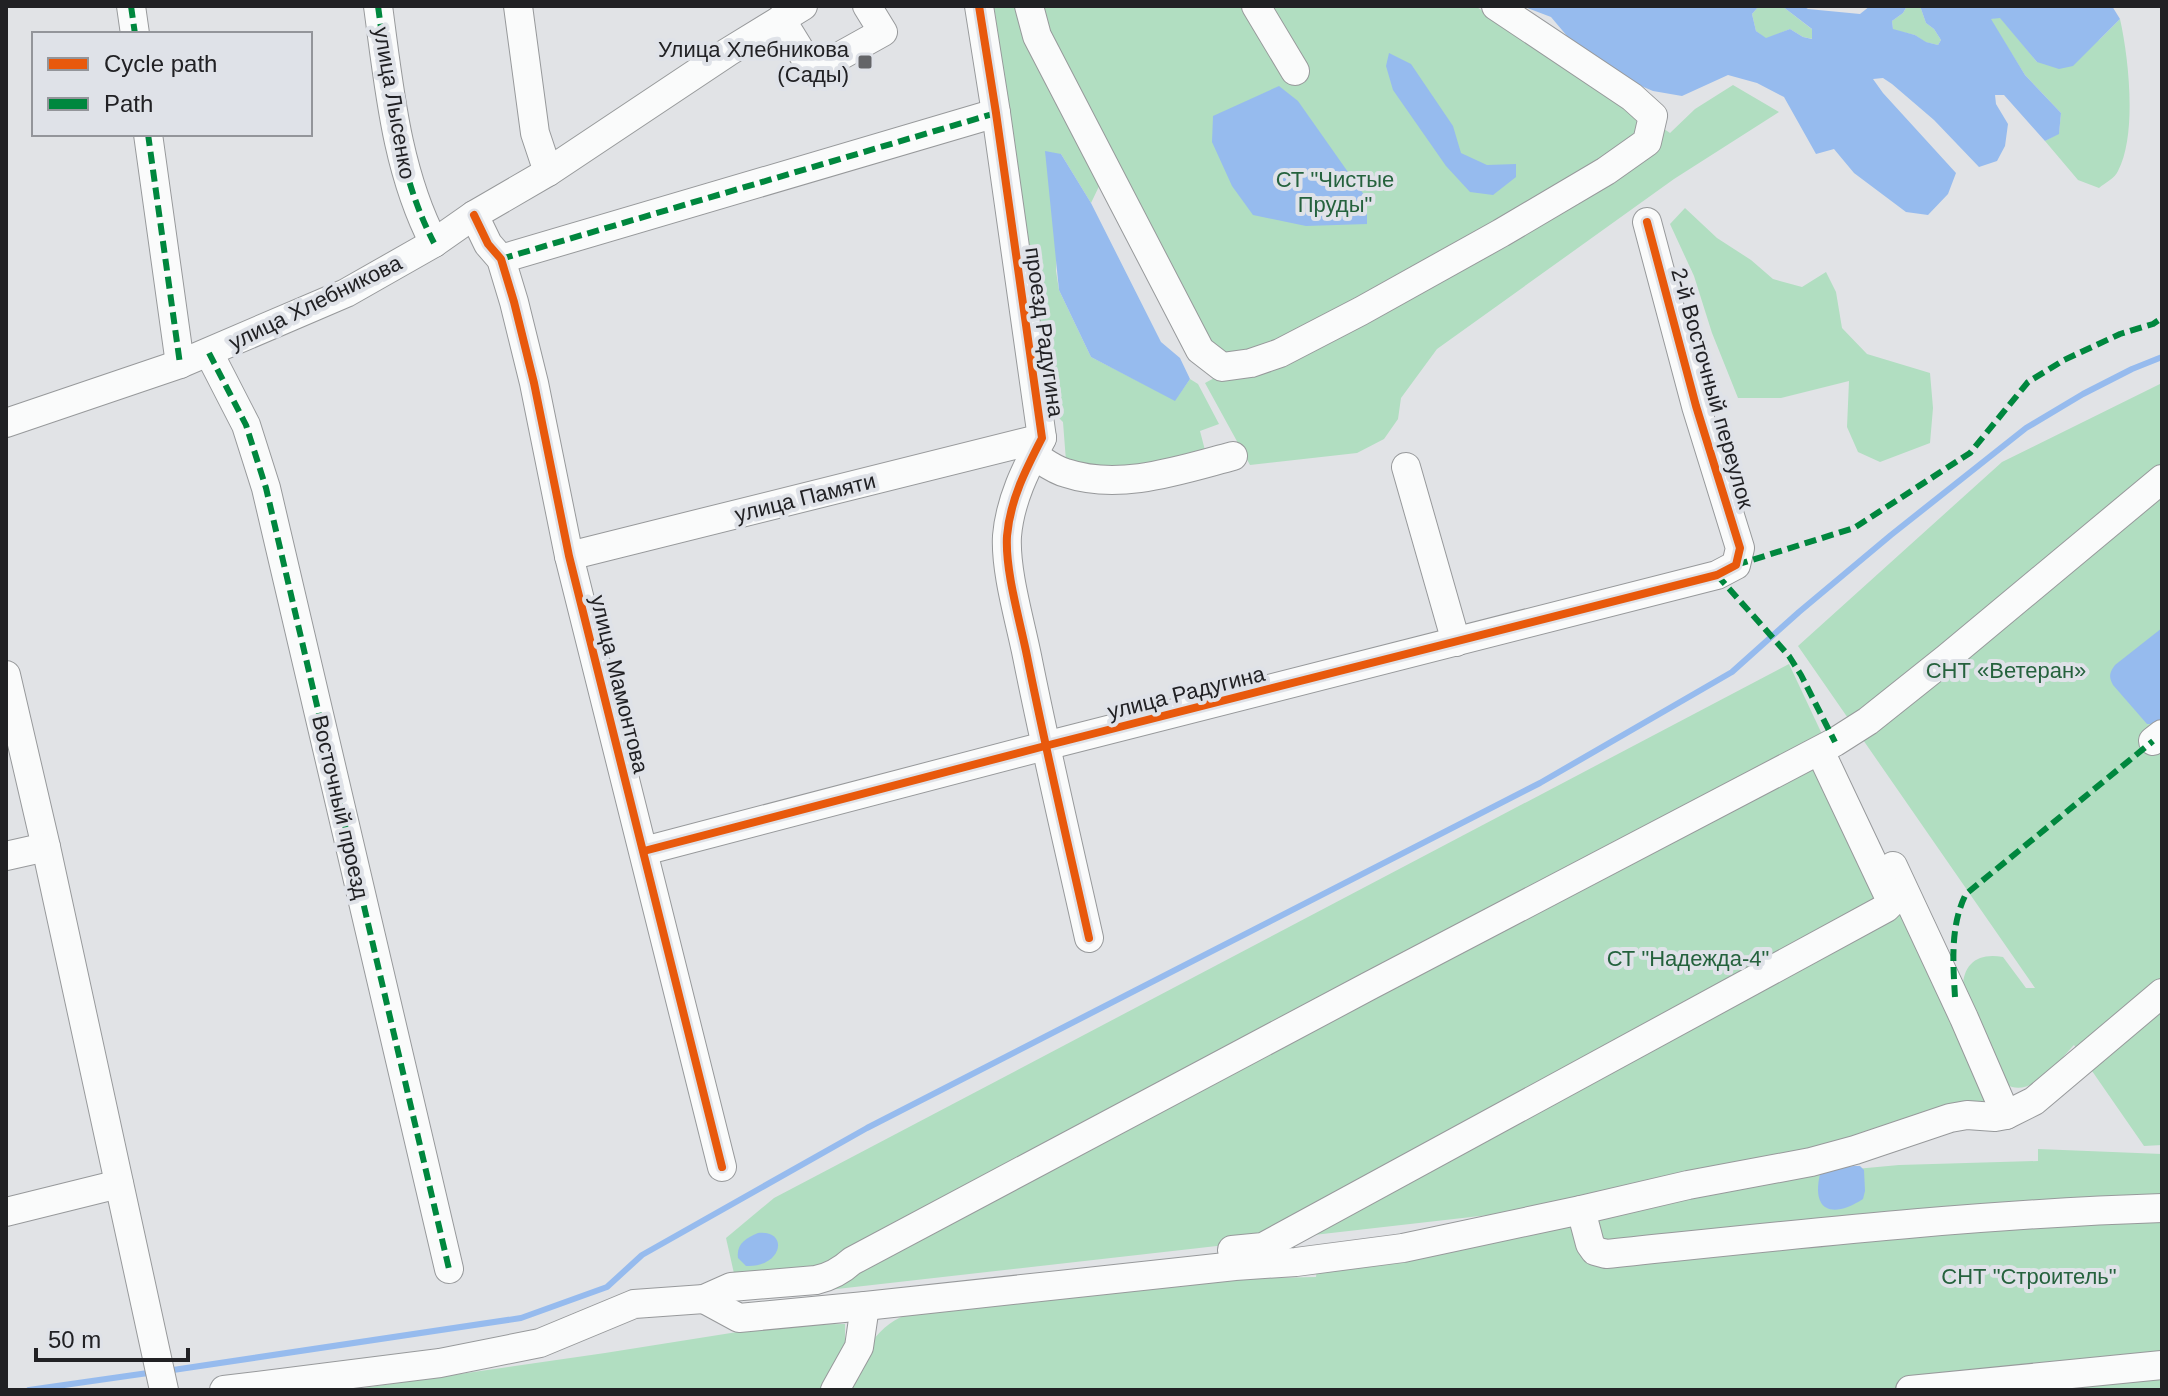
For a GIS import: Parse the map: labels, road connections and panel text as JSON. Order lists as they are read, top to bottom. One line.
{"streets":{"street":["улица Лысенко","улица Хлебникова","проезд Радугина","2-й Восточный переулок","улица Памяти","улица Мамонтова","улица Радугина","Восточный проезд"]},"crossings":[["улица Лысенко","улица Хлебникова"],["улица Хлебникова","улица Мамонтова"],["улица Хлебникова","Восточный проезд"],["проезд Радугина","улица Памяти"],["2-й Восточный переулок","улица Радугина"],["улица Памяти","улица Мамонтова"],["улица Мамонтова","улица Радугина"]],"parks":["СТ \"Чистые Пруды\"","СНТ «Ветеран»","СТ \"Надежда-4\"","СНТ \"Строитель\""],"places":{"transit":["Улица Хлебникова (Сады)"]},"legend":["Cycle path","Path"],"scale_bar":"50 m"}
